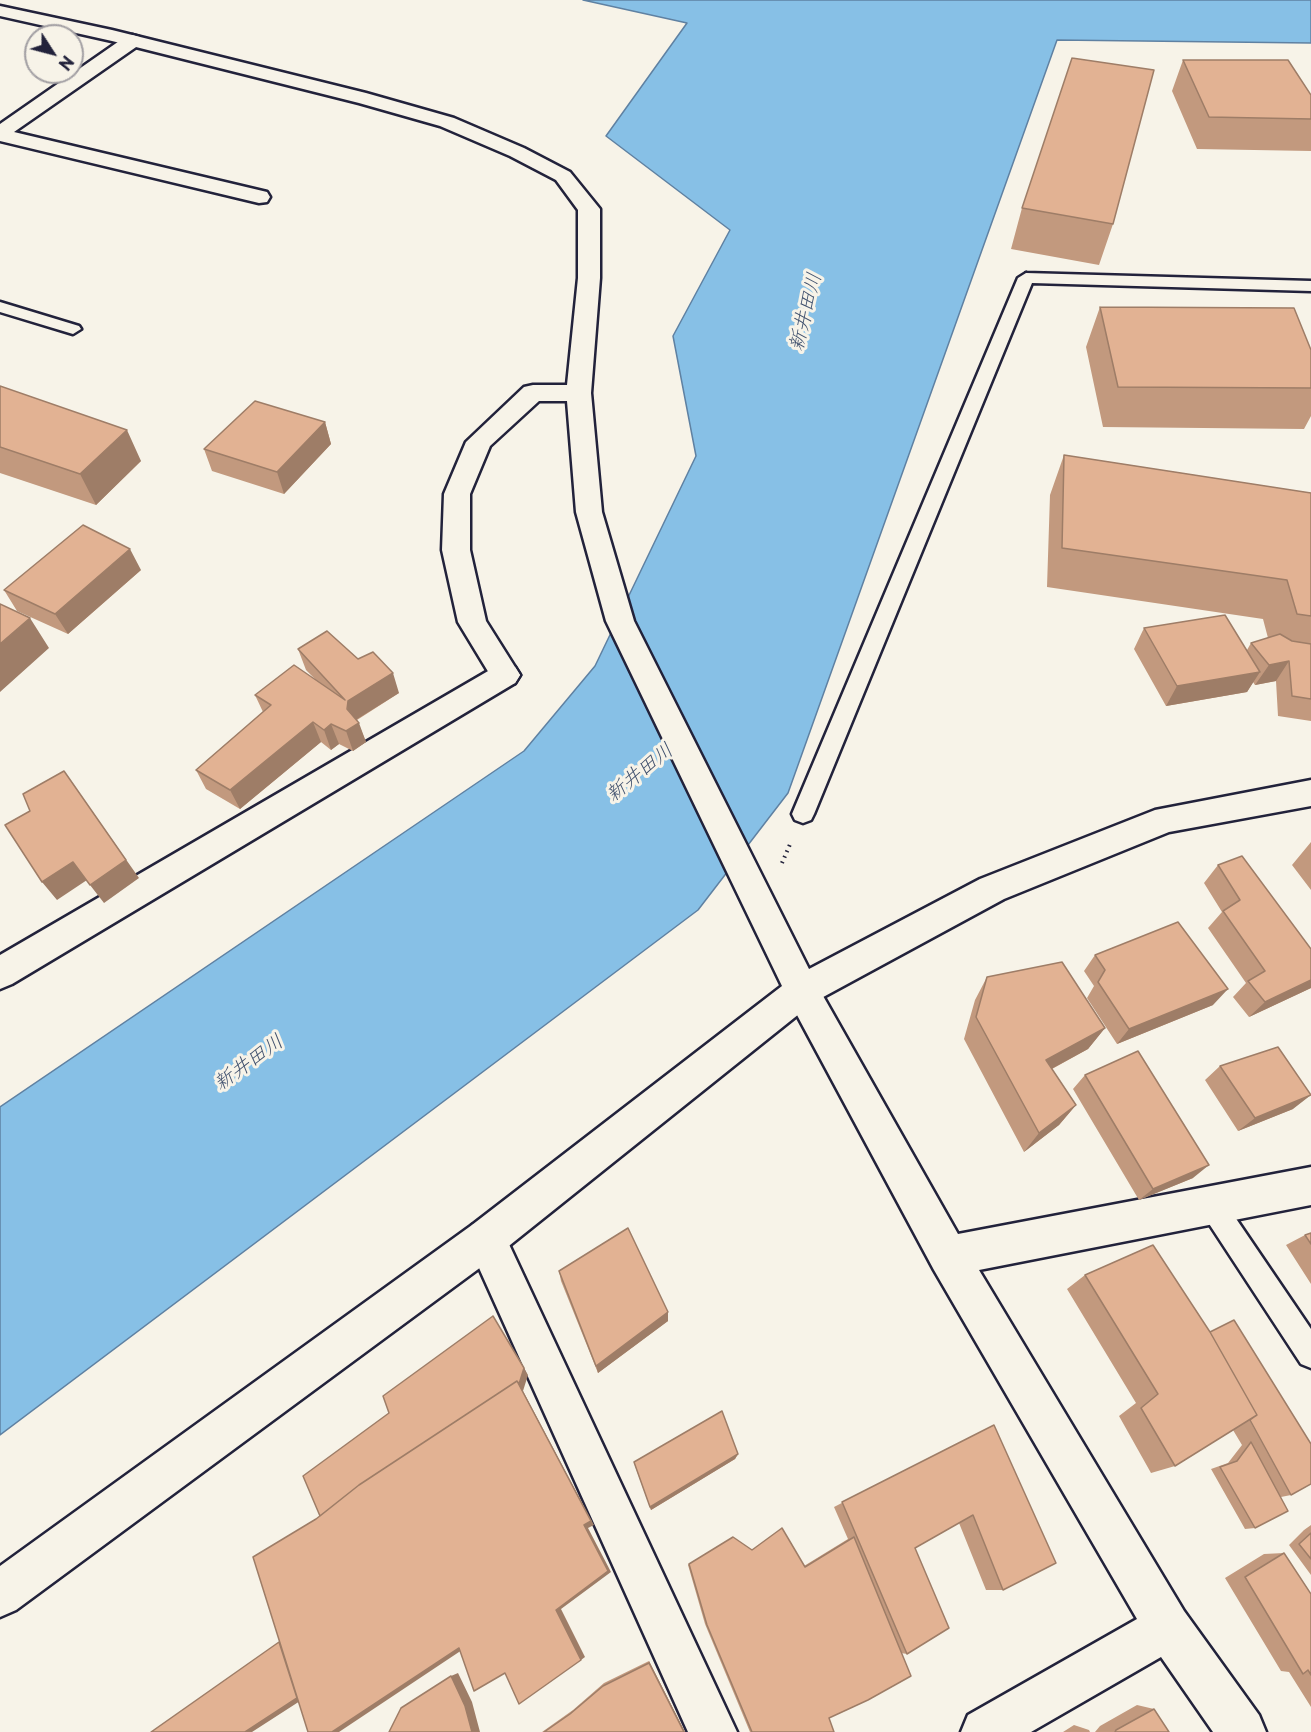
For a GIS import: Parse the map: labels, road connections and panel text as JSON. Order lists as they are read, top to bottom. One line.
{"water":["新井田川"],"north":"bottom right"}
